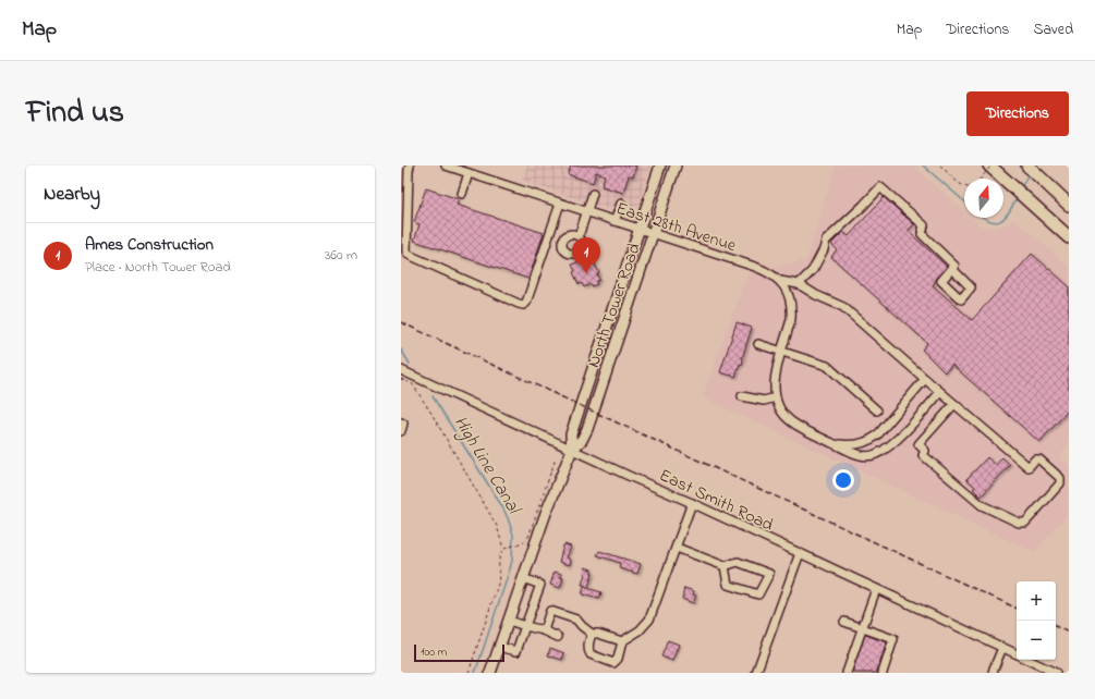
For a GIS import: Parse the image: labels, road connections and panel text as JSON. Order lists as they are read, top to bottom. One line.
{"streets":{"main road":["North Tower Road"],"street":["East 28th Avenue","East Smith Road"]},"crossings":[["East 28th Avenue","North Tower Road"],["North Tower Road","East Smith Road"]],"water":["High Line Canal"],"scale_bar":"100 m","north":"top","page":{"header":"Map","nav":["Map","Directions","Saved"],"title":"Find us","buttons":"Directions","heading":"Nearby","list":[{"mark":"1","name":"Ames Construction","note":"Place · North Tower Road","value":"360 m"}],"pins":"1","map_buttons":["+","−"],"scale":"100 m"}}
